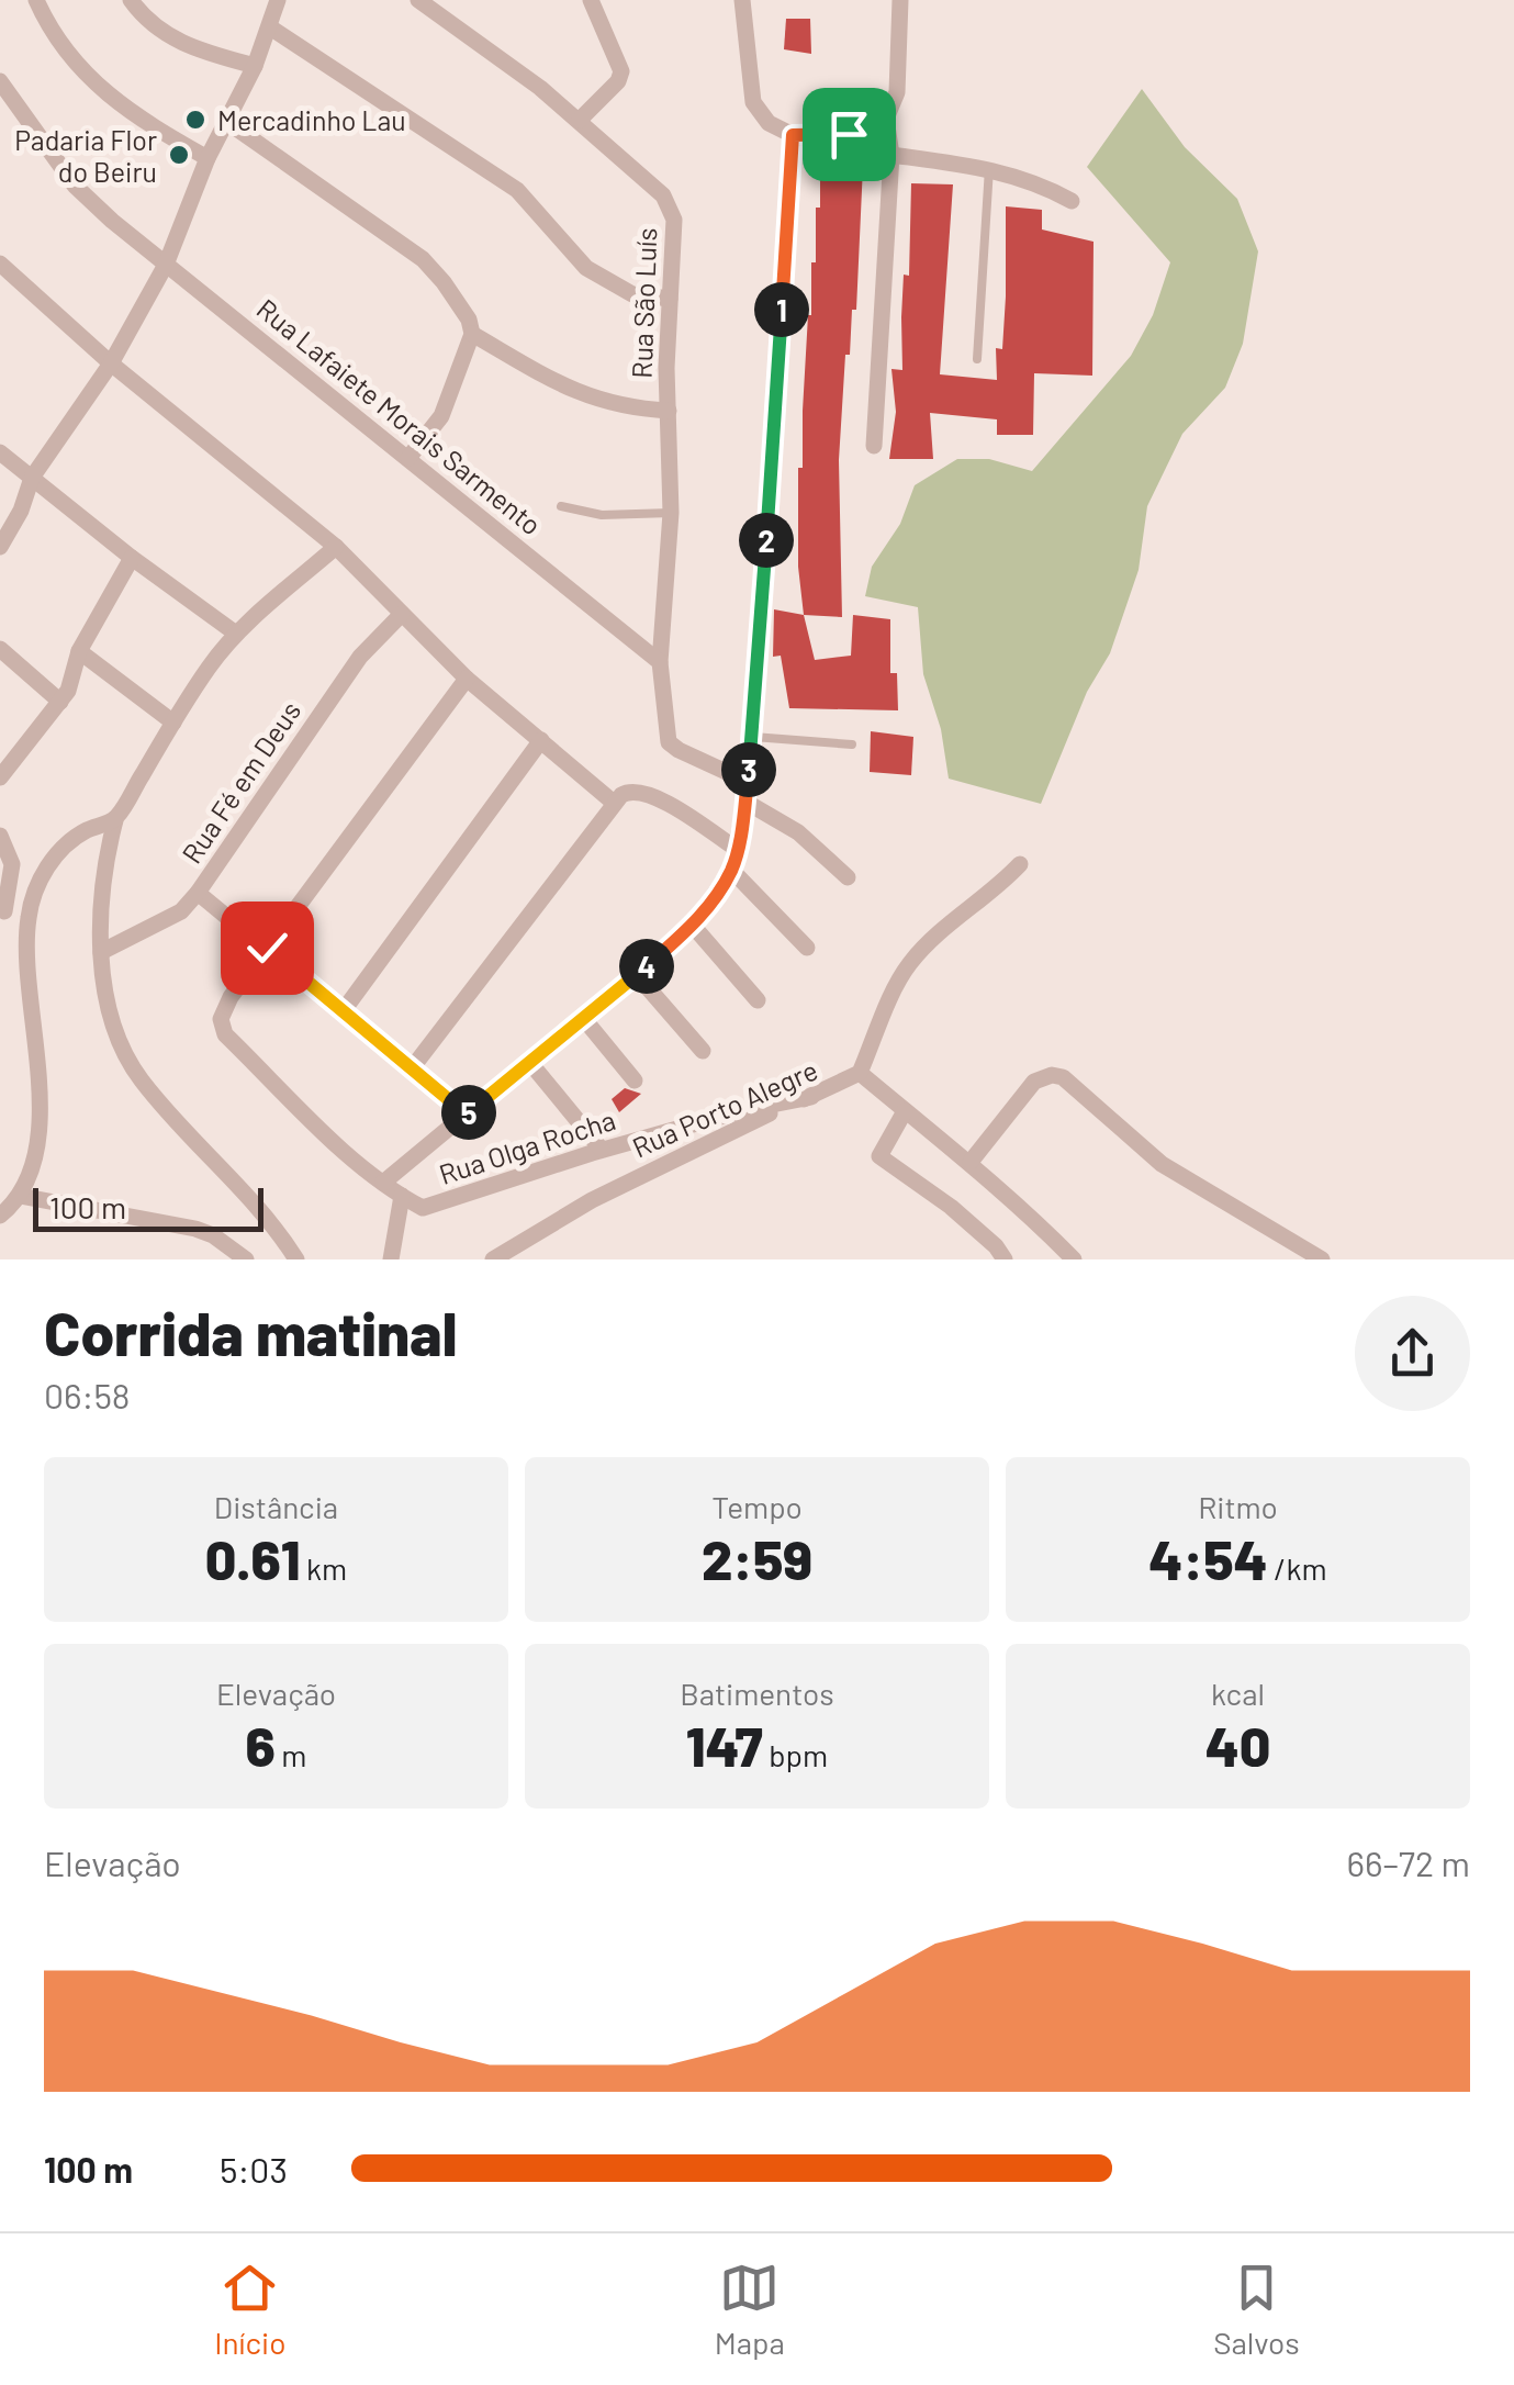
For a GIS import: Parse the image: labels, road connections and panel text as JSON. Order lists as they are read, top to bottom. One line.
{"streets":{"street":["Rua São Luís","Rua Lafaiete Morais Sarmento","Rua Fé em Deus","Rua Porto Alegre","Rua Olga Rocha"]},"crossings":[["Rua São Luís","Rua Lafaiete Morais Sarmento"],["Rua Porto Alegre","Rua Olga Rocha"]],"places":["Mercadinho Lau","Padaria Flor do Beiru"],"scale_bar":"100 m","page":{"pins":["1","2","3","4","5"],"scale":"100 m","heading":["Corrida matinal","06:58"],"stats":[["Distância","0.61 km"],["Tempo","2:59"],["Ritmo","4:54 /km"],["Elevação","6 m"],["Batimentos","147 bpm"],["kcal","40"]],"chart":["Elevação","66–72 m"],"list":[{"name":"100 m","note":"5:03"}],"tabs":["Início","Mapa","Salvos"]}}
